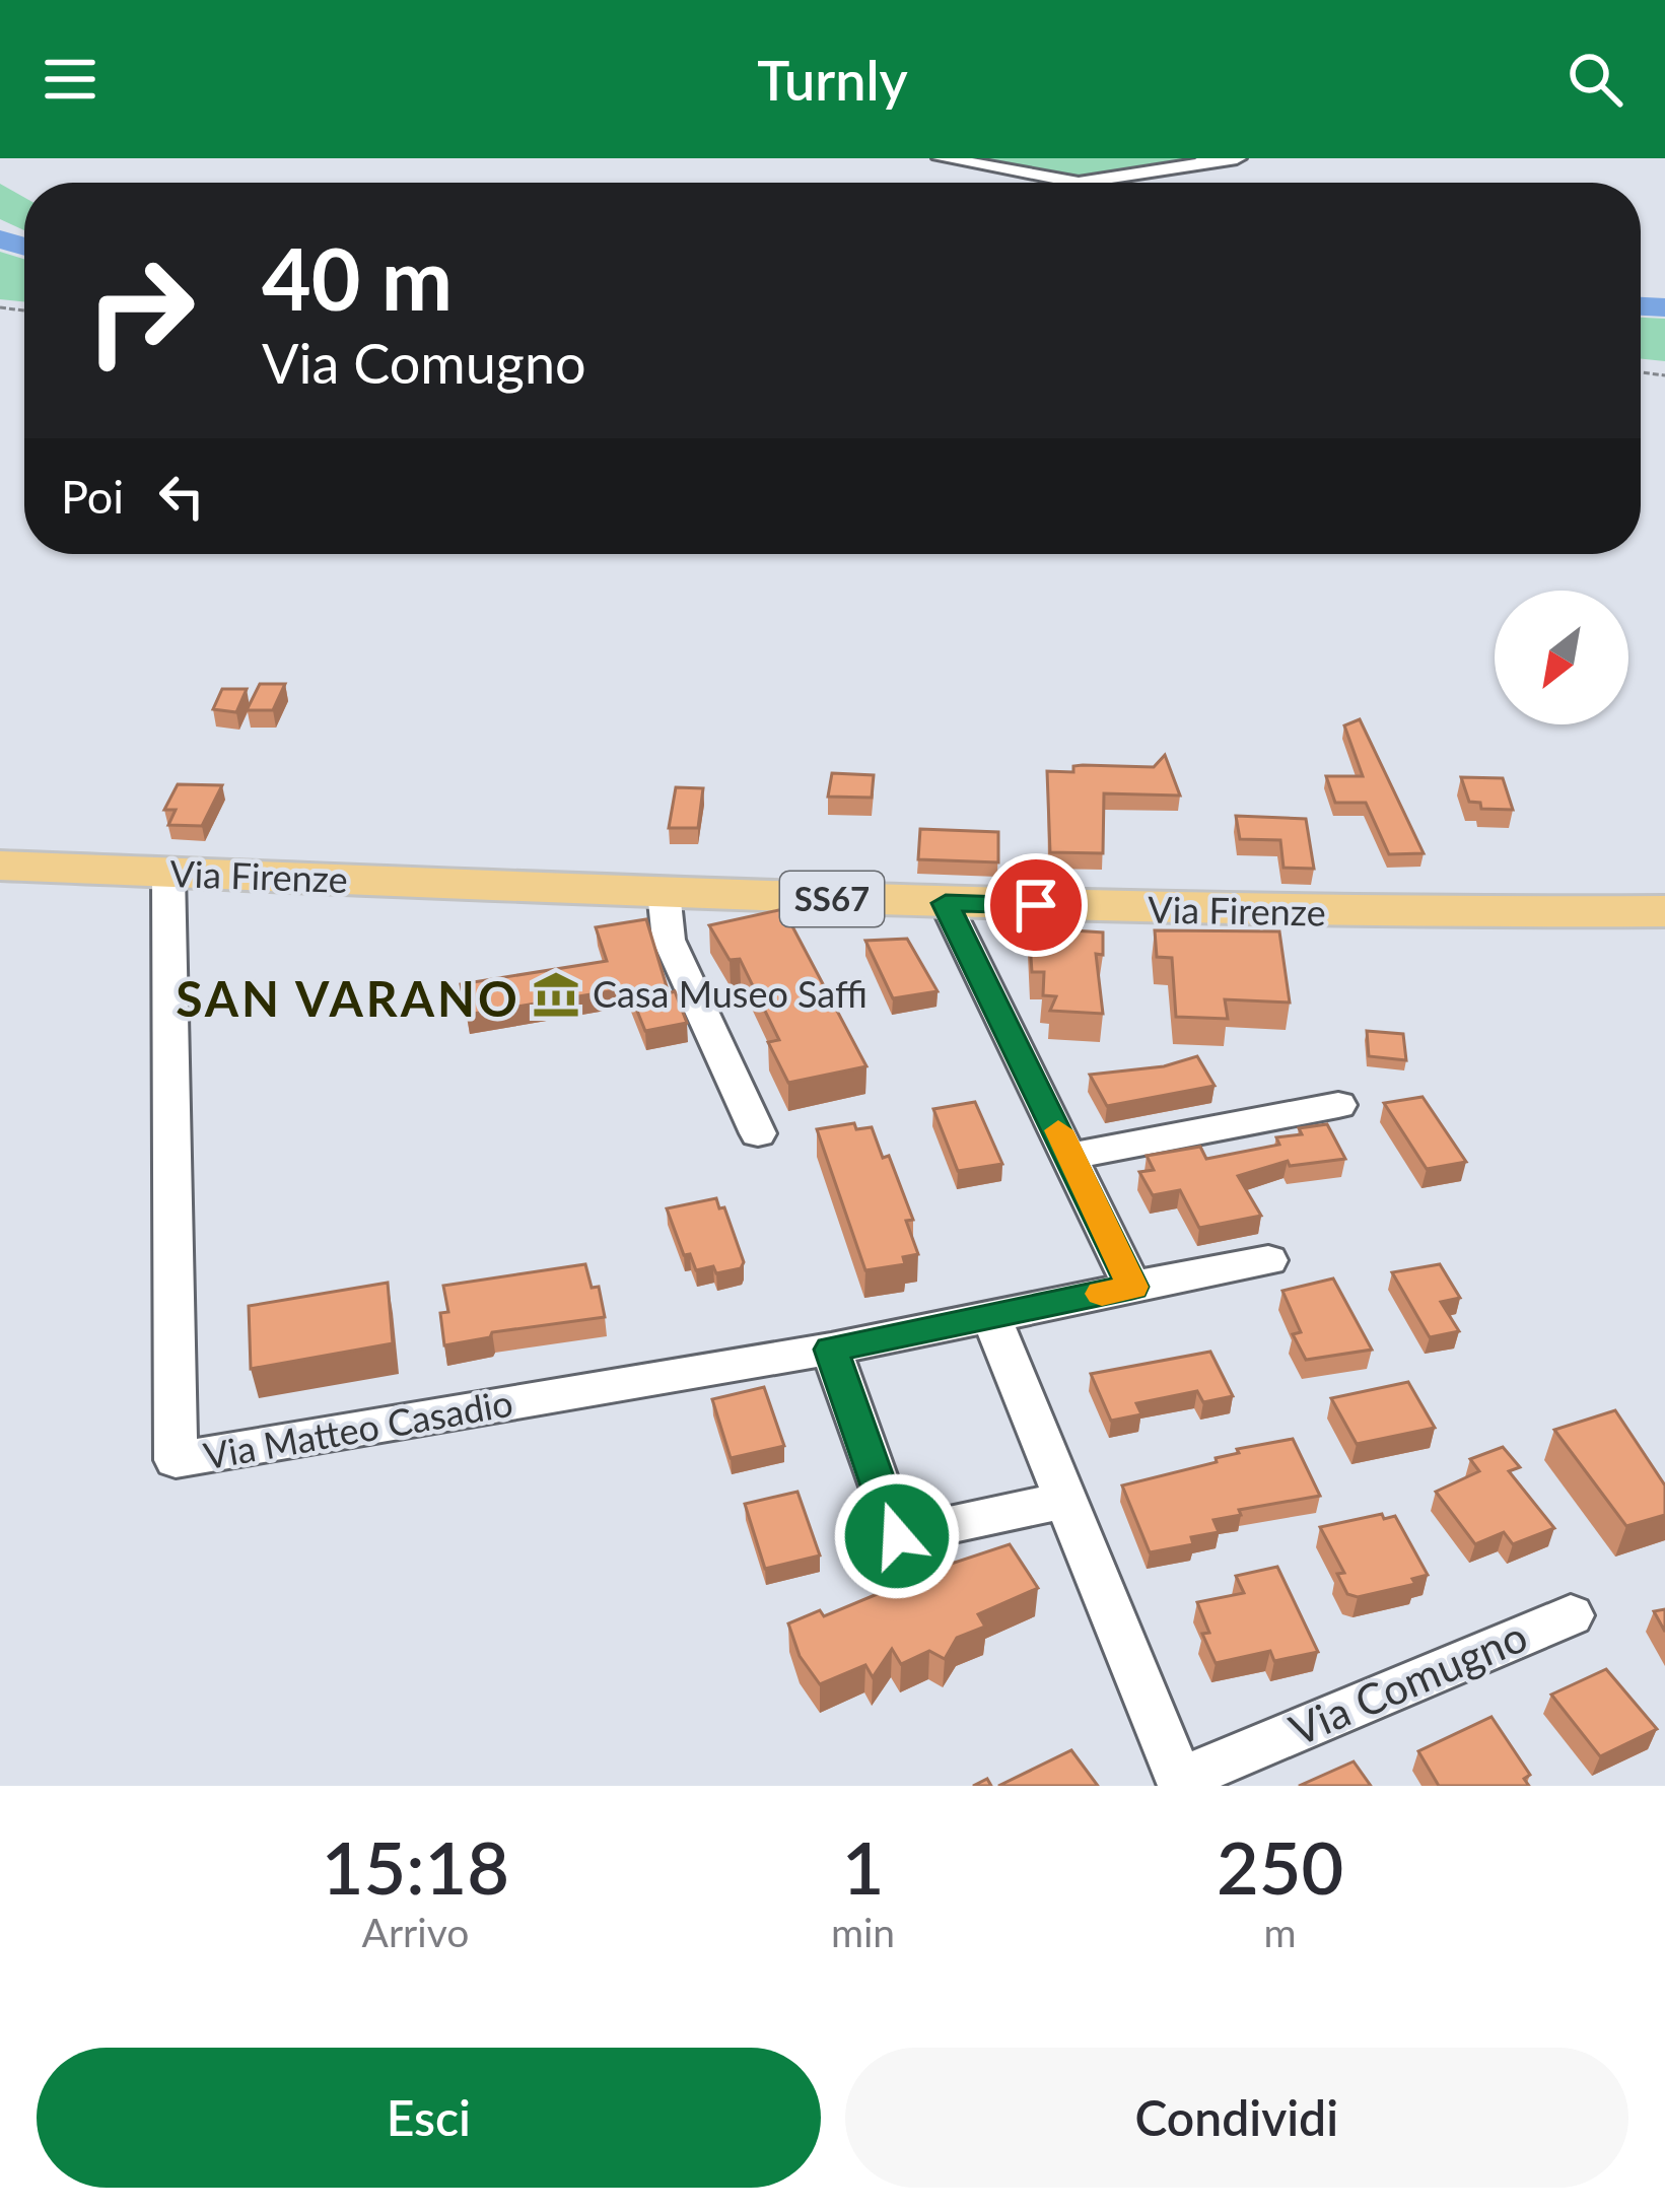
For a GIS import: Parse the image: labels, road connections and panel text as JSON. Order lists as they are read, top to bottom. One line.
{"streets":{"main road":["Via Firenze","SS67"],"street":["Via Matteo Casadio","Via Comugno"]},"crossings":[["Via Firenze","Via Matteo Casadio"]],"districts":["SAN VARANO"],"places":{"museum":["Casa Museo Saffi"]},"north":"bottom left","page":{"header":"Turnly","turn":["40 m","Via Comugno"],"then":"Poi","eta":["15:18","Arrivo","1","min","250","m"],"buttons":["Esci","Condividi"]}}
